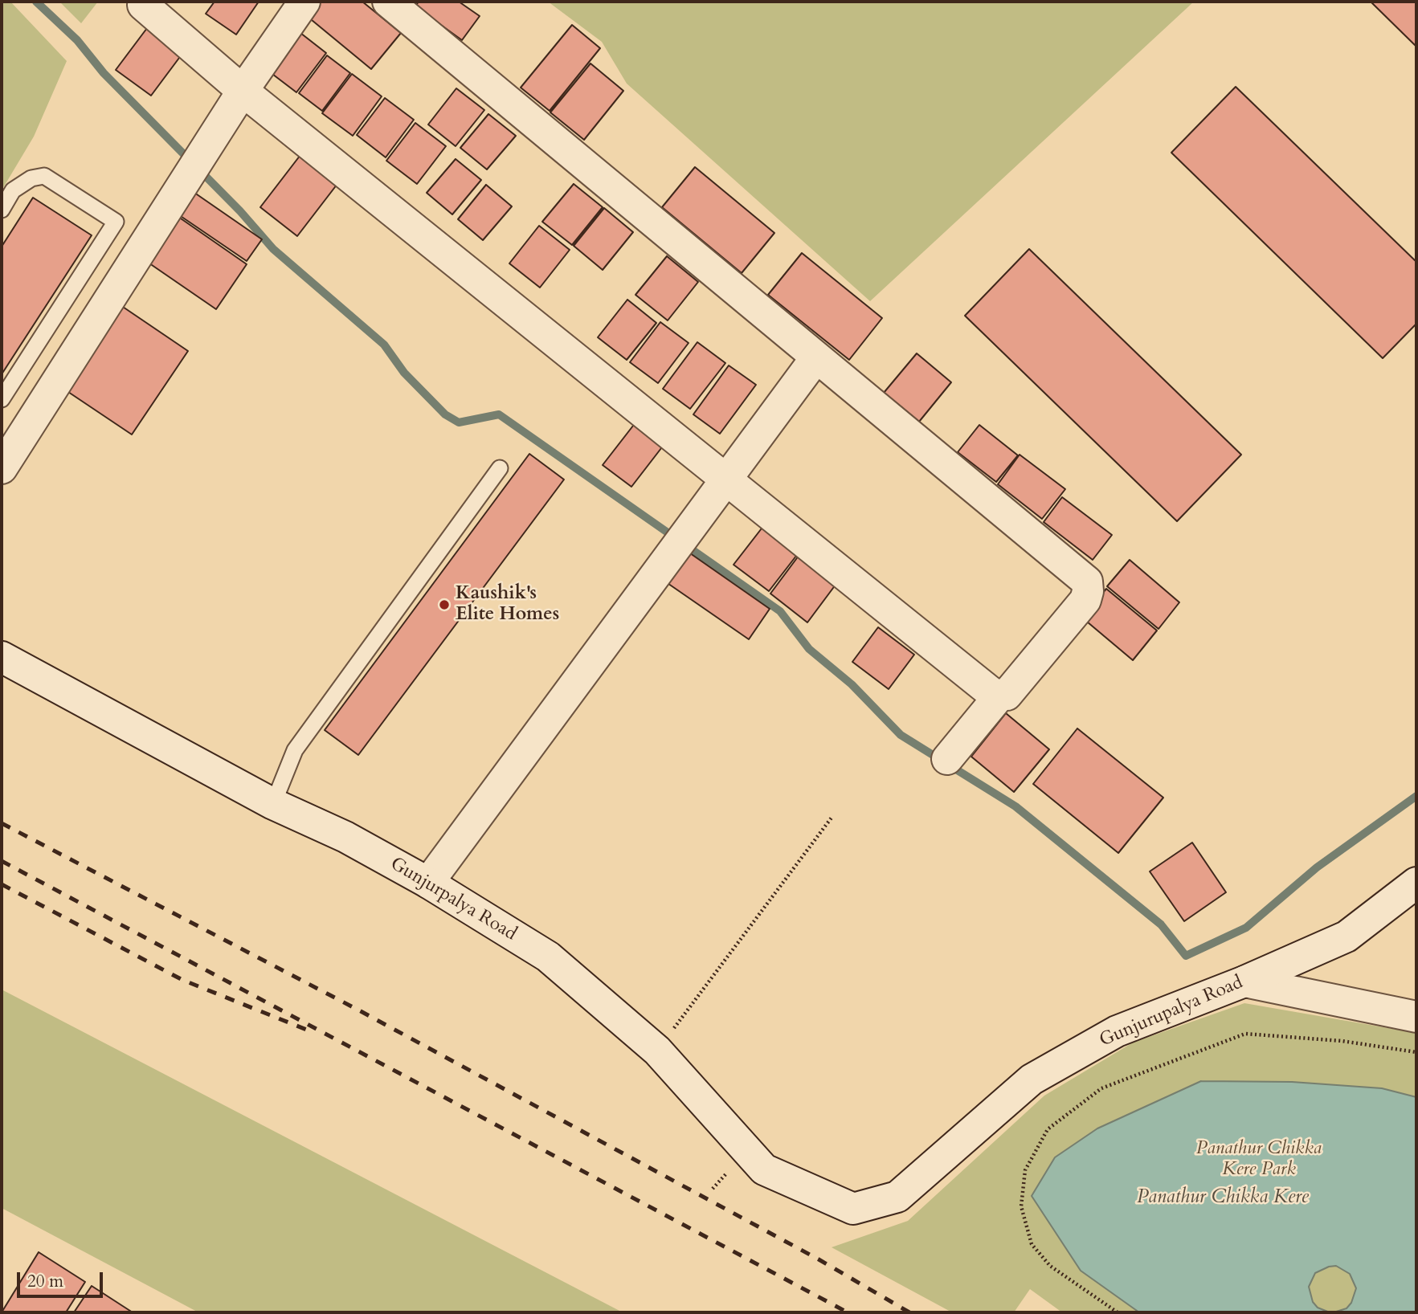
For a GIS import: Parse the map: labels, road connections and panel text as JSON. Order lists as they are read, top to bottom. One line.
{"streets":{"street":["Gunjurpalya Road","Gunjurupalya Road"]},"crossings":[["Gunjurpalya Road","Gunjurupalya Road"]],"water":["Panathur Chikka Kere"],"parks":["Panathur Chikka Kere Park"],"places":["Kaushik's Elite Homes"],"scale_bar":"20 m"}
